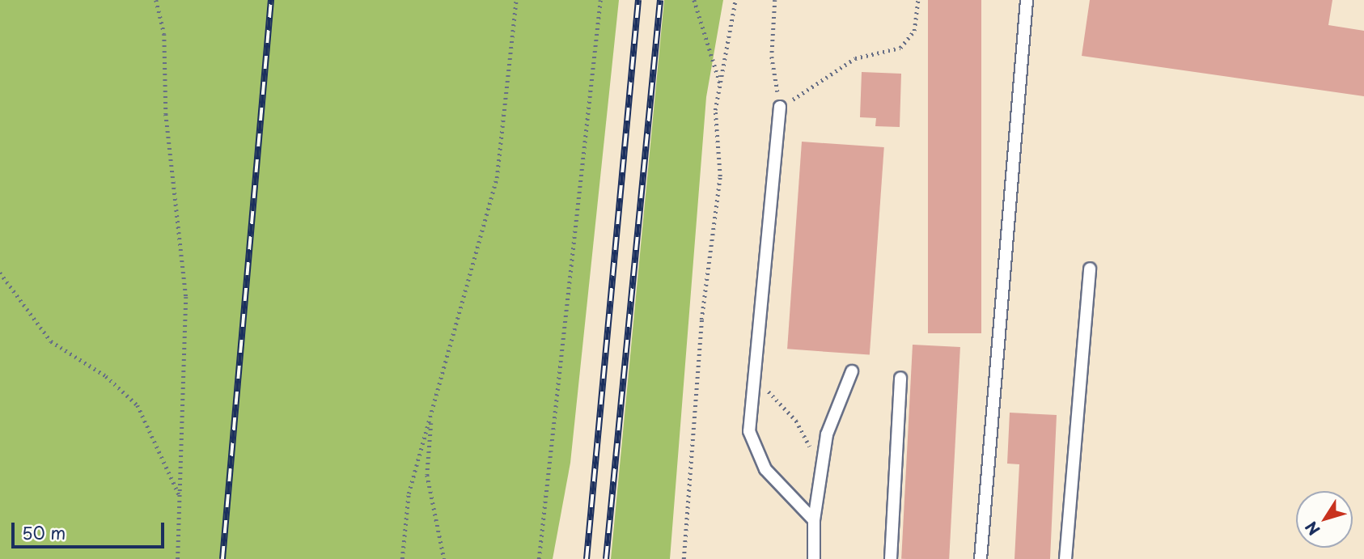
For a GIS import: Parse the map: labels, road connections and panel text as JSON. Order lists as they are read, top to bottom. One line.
{"scale_bar":"50 m","north":"bottom left"}
